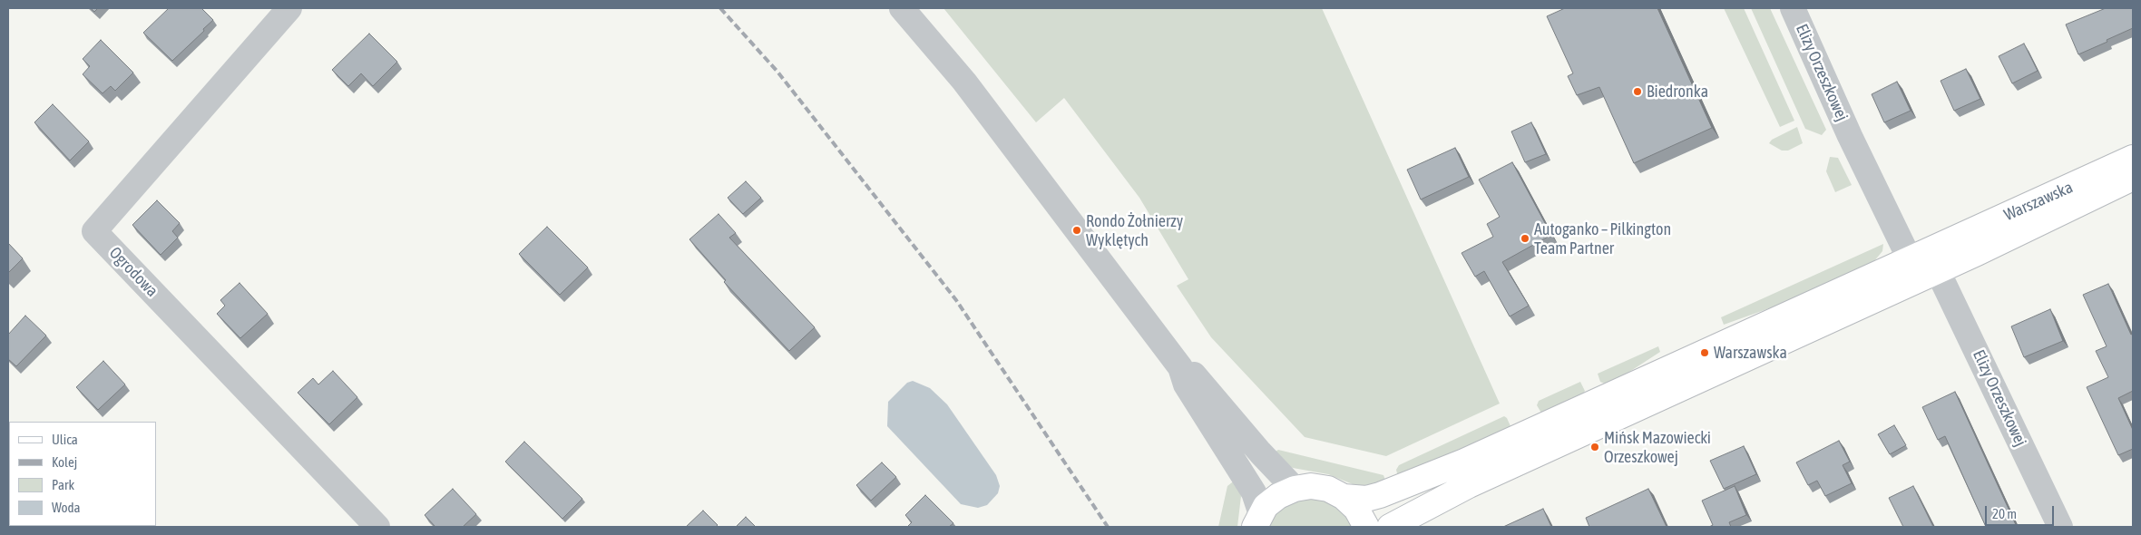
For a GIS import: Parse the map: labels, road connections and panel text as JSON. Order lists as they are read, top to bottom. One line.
{"streets":{"main road":["Warszawska"],"street":["Elizy Orzeszkowej","Ogrodowa"]},"crossings":[["Elizy Orzeszkowej","Warszawska"]],"places":["Biedronka","Rondo Żołnierzy Wyklętych","Autoganko – Pilkington Team Partner","Warszawska","Mińsk Mazowiecki Orzeszkowej"],"legend":["Ulica","Kolej","Park","Woda"],"scale_bar":"20 m"}
